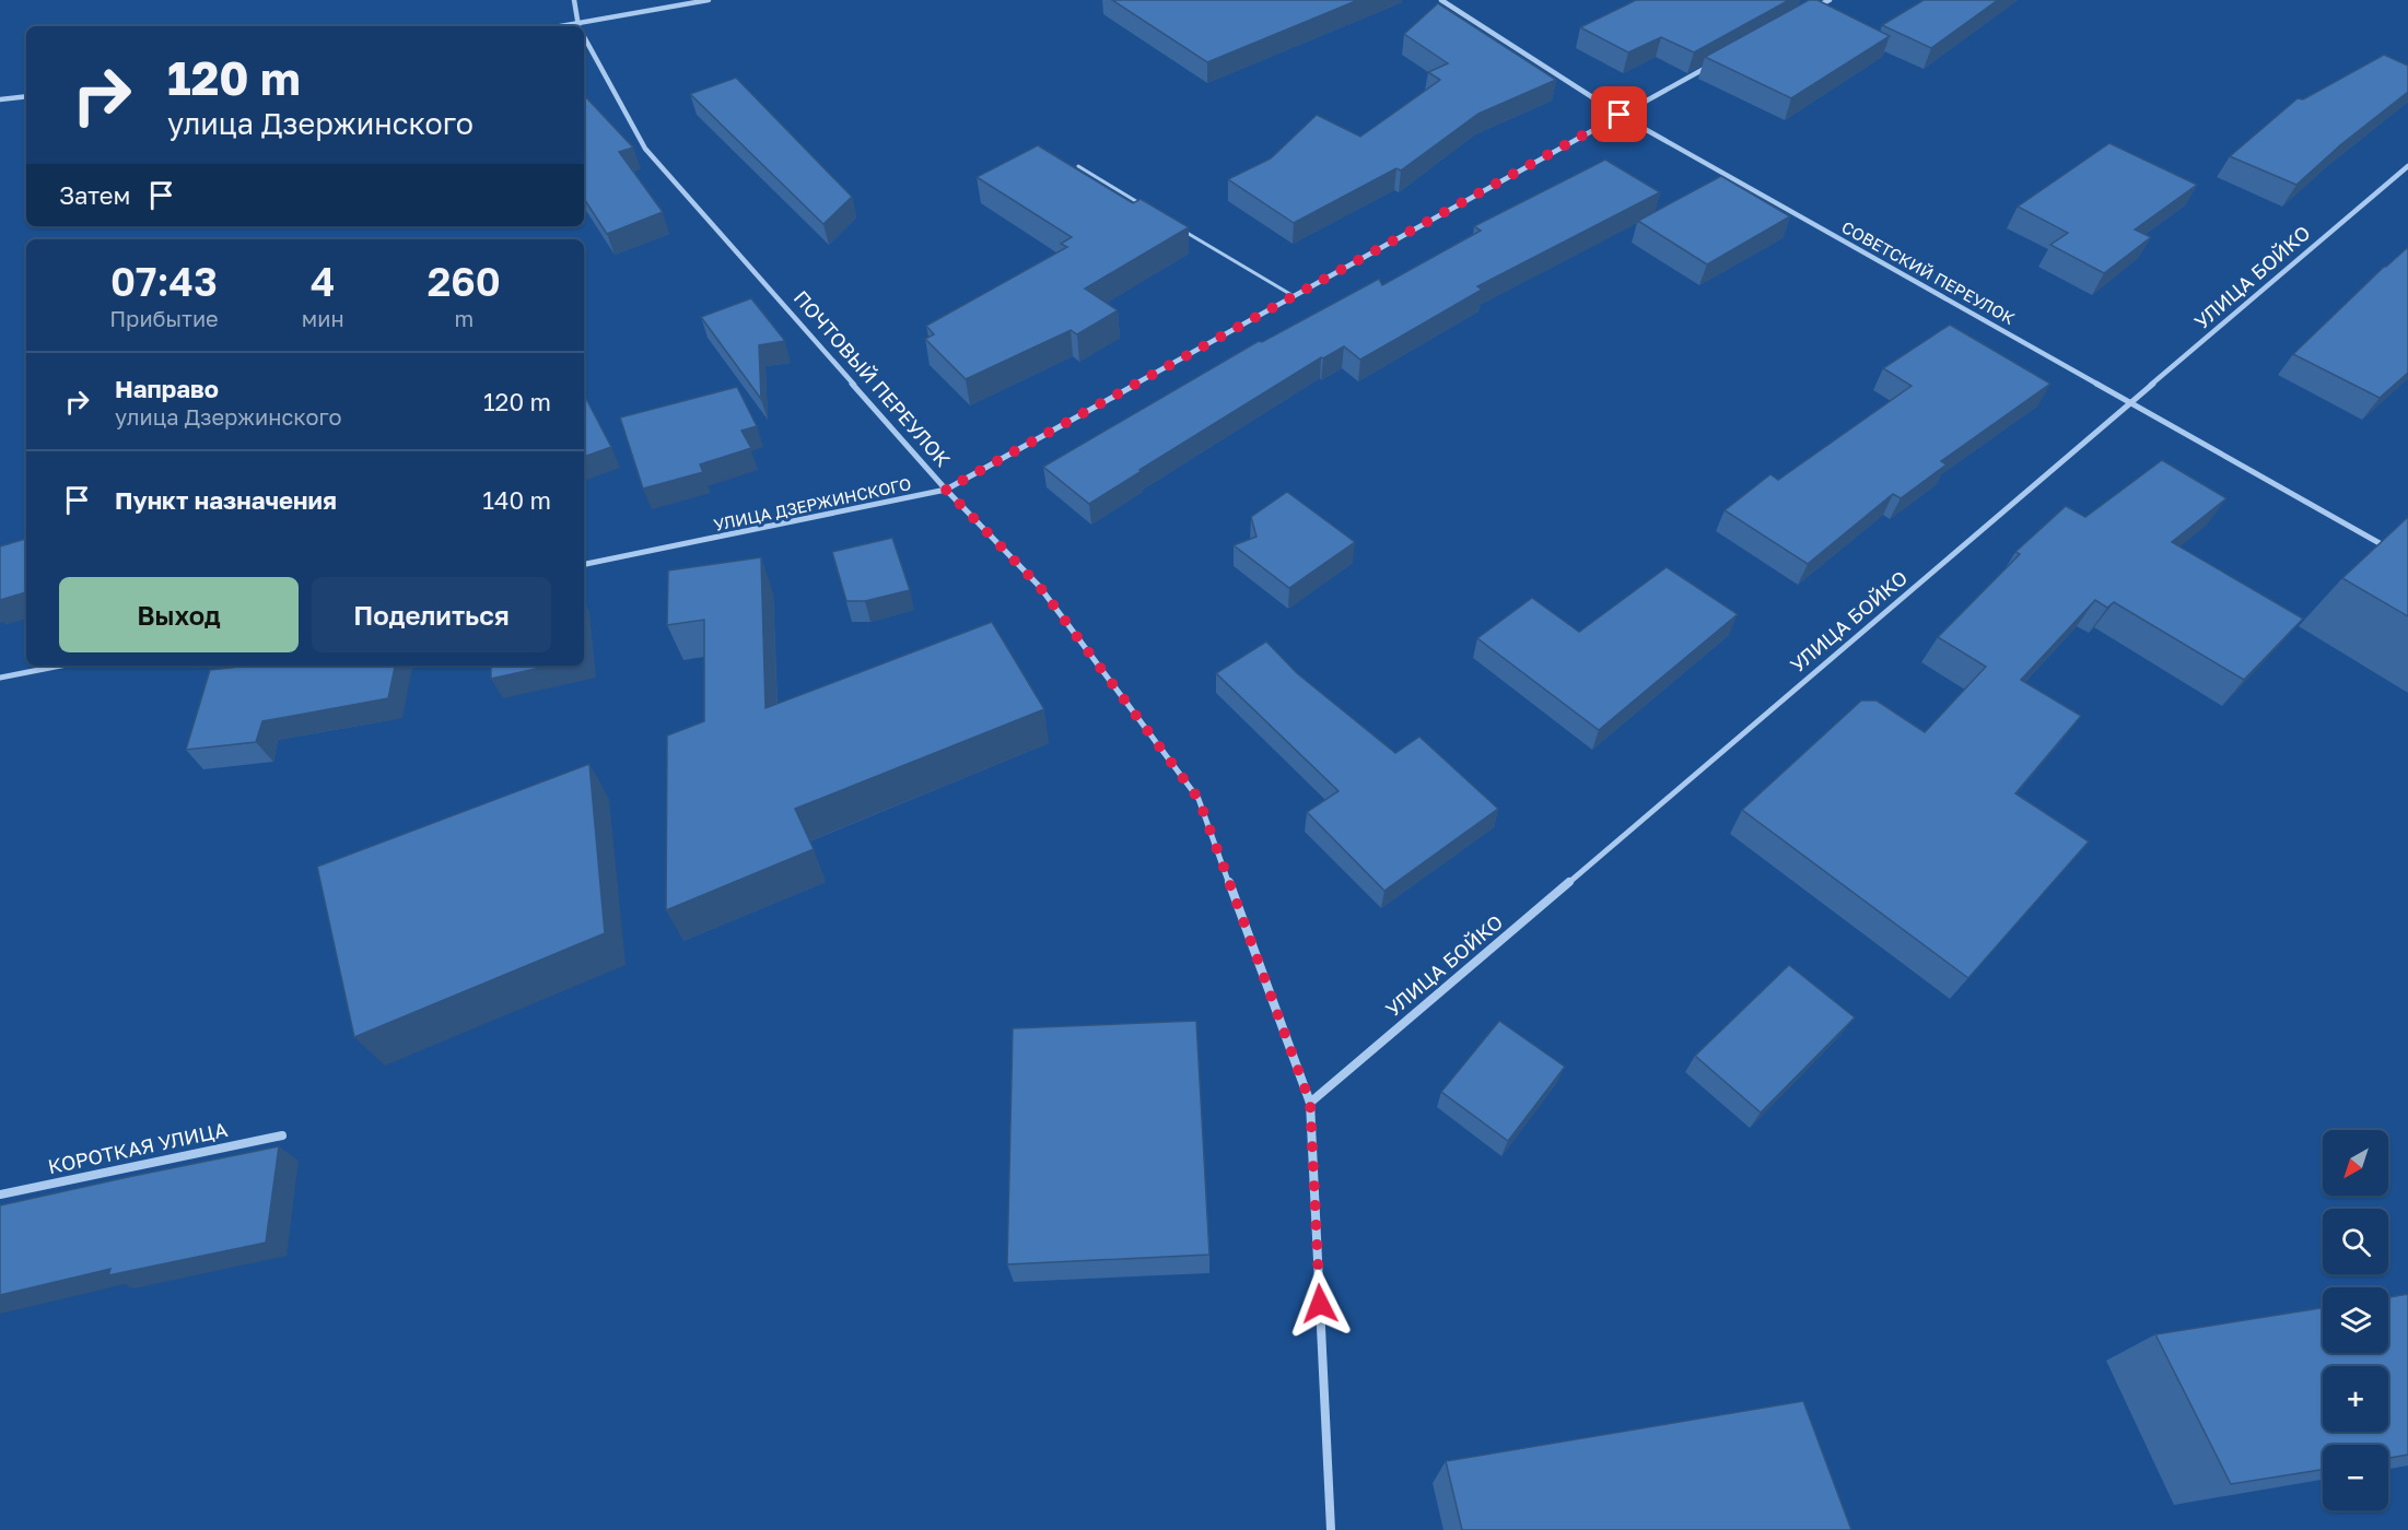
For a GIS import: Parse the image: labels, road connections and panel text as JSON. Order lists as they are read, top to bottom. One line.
{"streets":{"street":["СОВЕТСКИЙ ПЕРЕУЛОК","УЛИЦА БОЙКО","ПОЧТОВЫЙ ПЕРЕУЛОК","УЛИЦА ДЗЕРЖИНСКОГО","КОРОТКАЯ УЛИЦА"]},"crossings":[["СОВЕТСКИЙ ПЕРЕУЛОК","УЛИЦА БОЙКО"],["СОВЕТСКИЙ ПЕРЕУЛОК","УЛИЦА ДЗЕРЖИНСКОГО"],["УЛИЦА БОЙКО","ПОЧТОВЫЙ ПЕРЕУЛОК"],["ПОЧТОВЫЙ ПЕРЕУЛОК","УЛИЦА ДЗЕРЖИНСКОГО"]],"north":"bottom left","page":{"turn":["120 m","улица Дзержинского"],"then":"Затем","eta":["07:43","Прибытие","4","мин","260","m"],"list":[{"name":"Направо","note":"улица Дзержинского","value":"120 m"},{"name":"Пункт назначения","value":"140 m"}],"buttons":["Выход","Поделиться"],"map_buttons":["+","−"]}}
